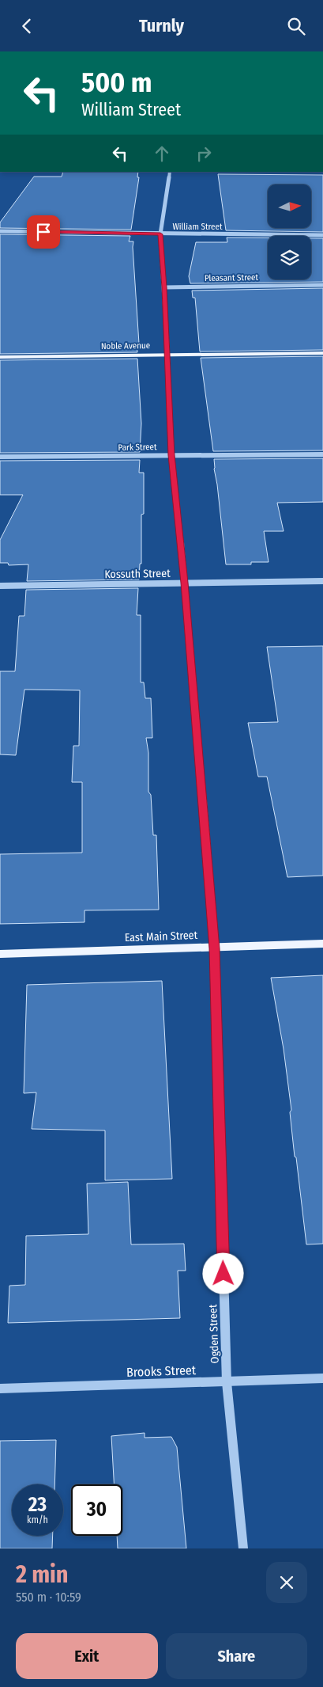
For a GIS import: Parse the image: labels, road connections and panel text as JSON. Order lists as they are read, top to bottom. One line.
{"streets":{"main road":["Noble Avenue","East Main Street"],"street":["William Street","Pleasant Street","Park Street","Kossuth Street","Ogden Street","Brooks Street"]},"crossings":[["William Street","Ogden Street"],["Pleasant Street","Ogden Street"],["Noble Avenue","Ogden Street"],["Park Street","Ogden Street"],["Kossuth Street","Ogden Street"],["East Main Street","Ogden Street"],["Ogden Street","Brooks Street"]],"north":"right","page":{"header":"Turnly","turn":["500 m","William Street"],"speed":"23 km/h","limit":"30","heading":["2 min","550 m · 10:59"],"buttons":["Exit","Share"]}}
